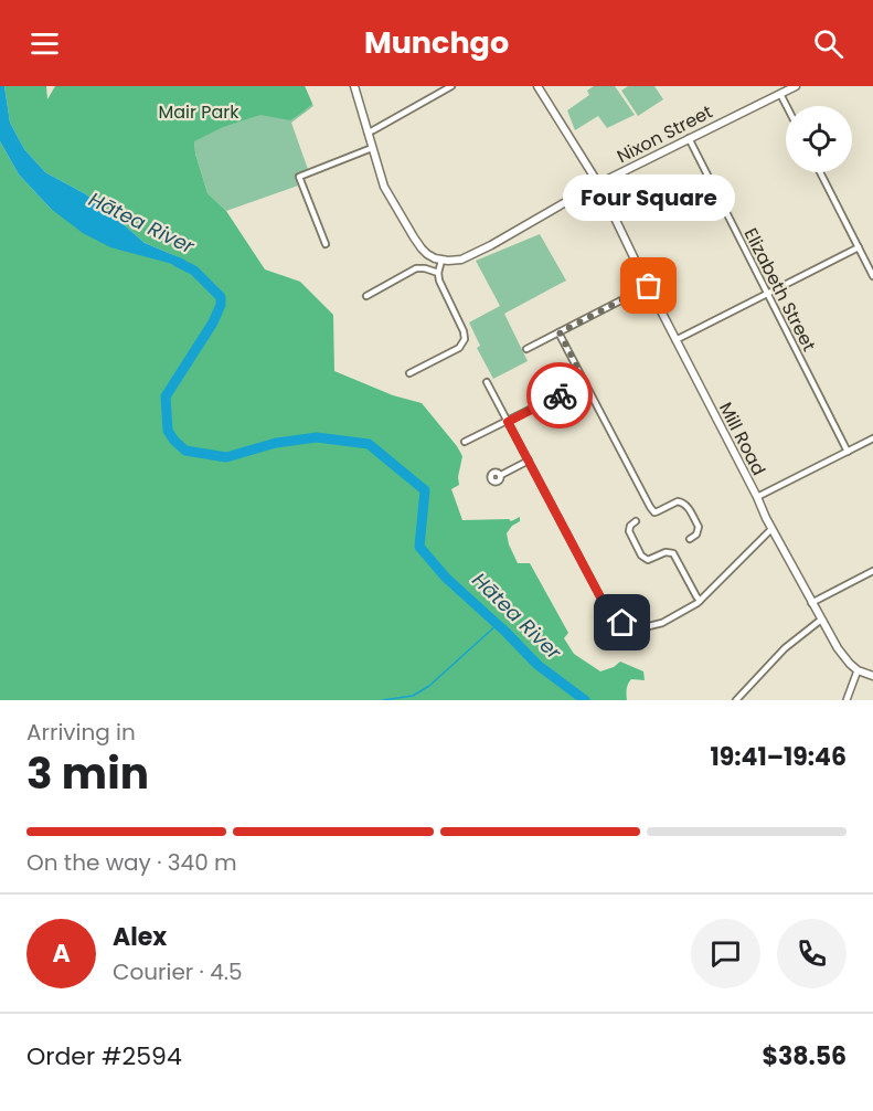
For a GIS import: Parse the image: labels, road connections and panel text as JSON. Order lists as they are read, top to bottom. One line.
{"streets":{"main road":["Nixon Street","Mill Road"],"street":["Elizabeth Street"]},"crossings":[["Nixon Street","Elizabeth Street"],["Nixon Street","Mill Road"]],"water":["Hātea River"],"parks":["Mair Park"],"places":["Four Square"],"page":{"header":"Munchgo","bubble":"Four Square","heading":["3 min","Arriving in","19:41–19:46"],"panel":["Alex","Courier · 4.5","Order #2594","$38.56"],"bar":"On the way · 340 m","round":"A"}}
